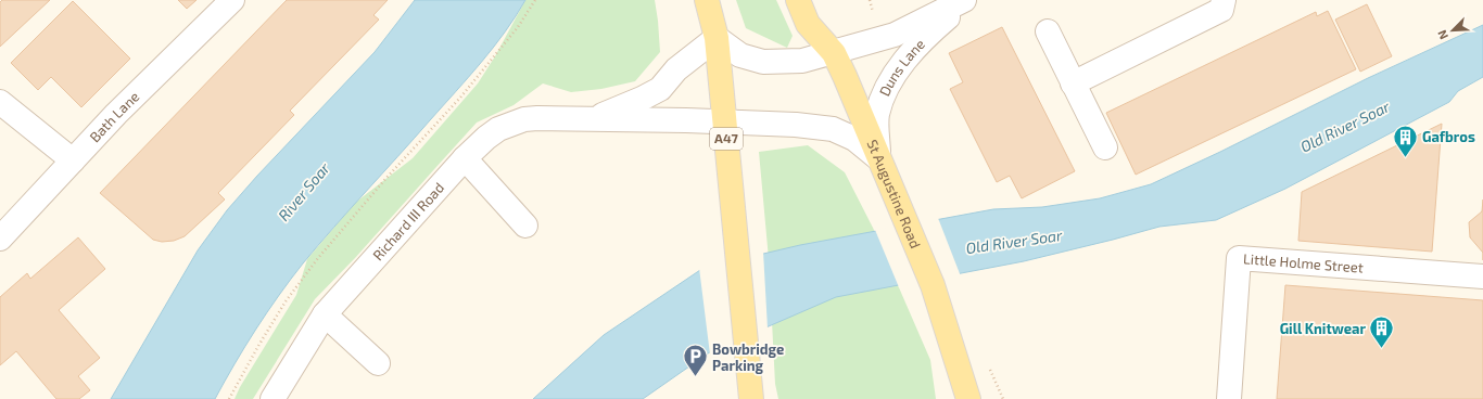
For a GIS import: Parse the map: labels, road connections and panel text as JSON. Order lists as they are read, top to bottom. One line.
{"streets":{"main road":["A47","St Augustine Road"],"street":["Duns Lane","Bath Lane","Richard III Road","Little Holme Street"]},"crossings":[["Duns Lane","St Augustine Road"],["Duns Lane","Richard III Road"],["A47","Richard III Road"],["St Augustine Road","Richard III Road"]],"water":["Old River Soar","River Soar"],"places":{"building":["Gafbros","Gill Knitwear"],"parking":["Bowbridge Parking"]},"north":"bottom left"}
